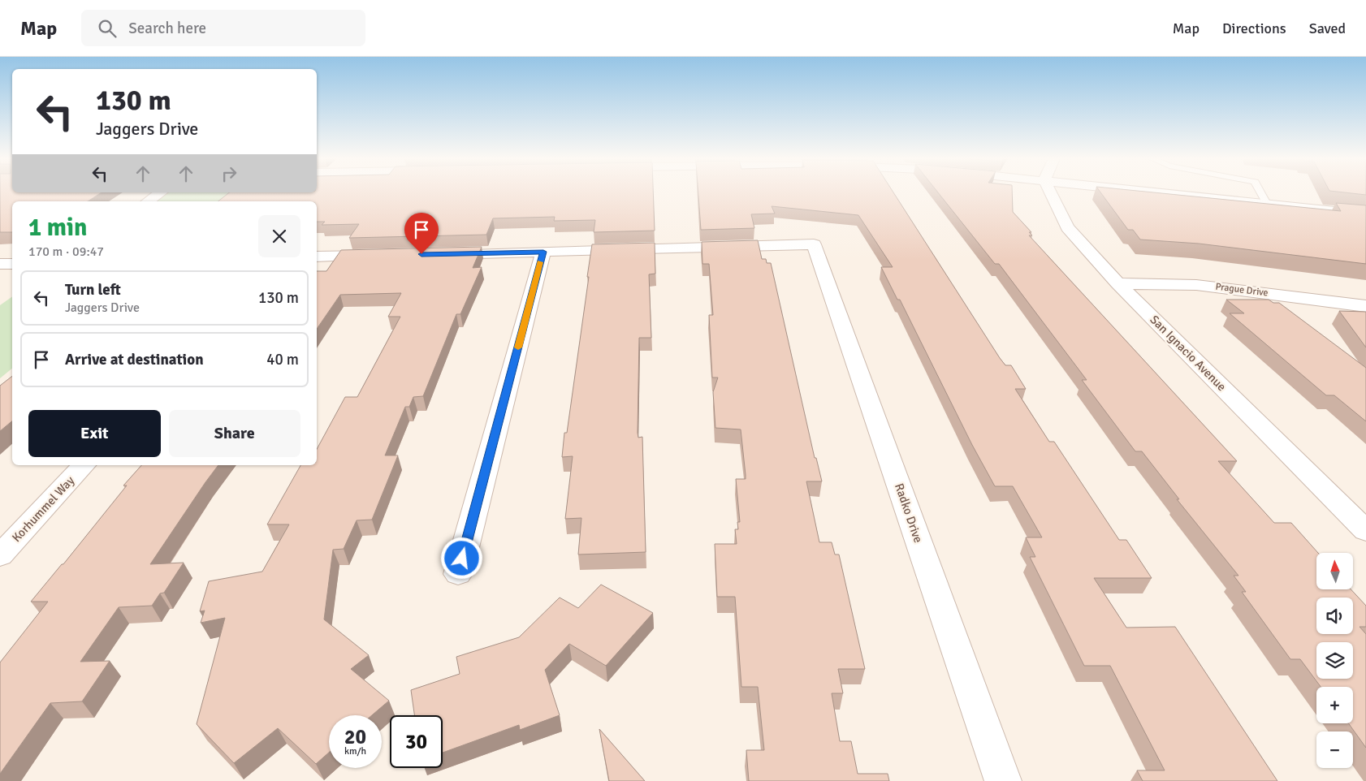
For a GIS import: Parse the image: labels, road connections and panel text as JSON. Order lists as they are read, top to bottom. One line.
{"streets":{"street":["Prague Drive","San Ignacio Avenue","Korhummel Way","Radko Drive"]},"crossings":[["Prague Drive","San Ignacio Avenue"]],"north":"top","page":{"header":"Map","search":"Search here","nav":["Map","Directions","Saved"],"turn":["130 m","Jaggers Drive"],"heading":["1 min","170 m · 09:47"],"list":[{"name":"Turn left","note":"Jaggers Drive","value":"130 m"},{"name":"Arrive at destination","value":"40 m"}],"buttons":["Exit","Share"],"map_buttons":["+","−"],"speed":"20 km/h","limit":"30"}}
